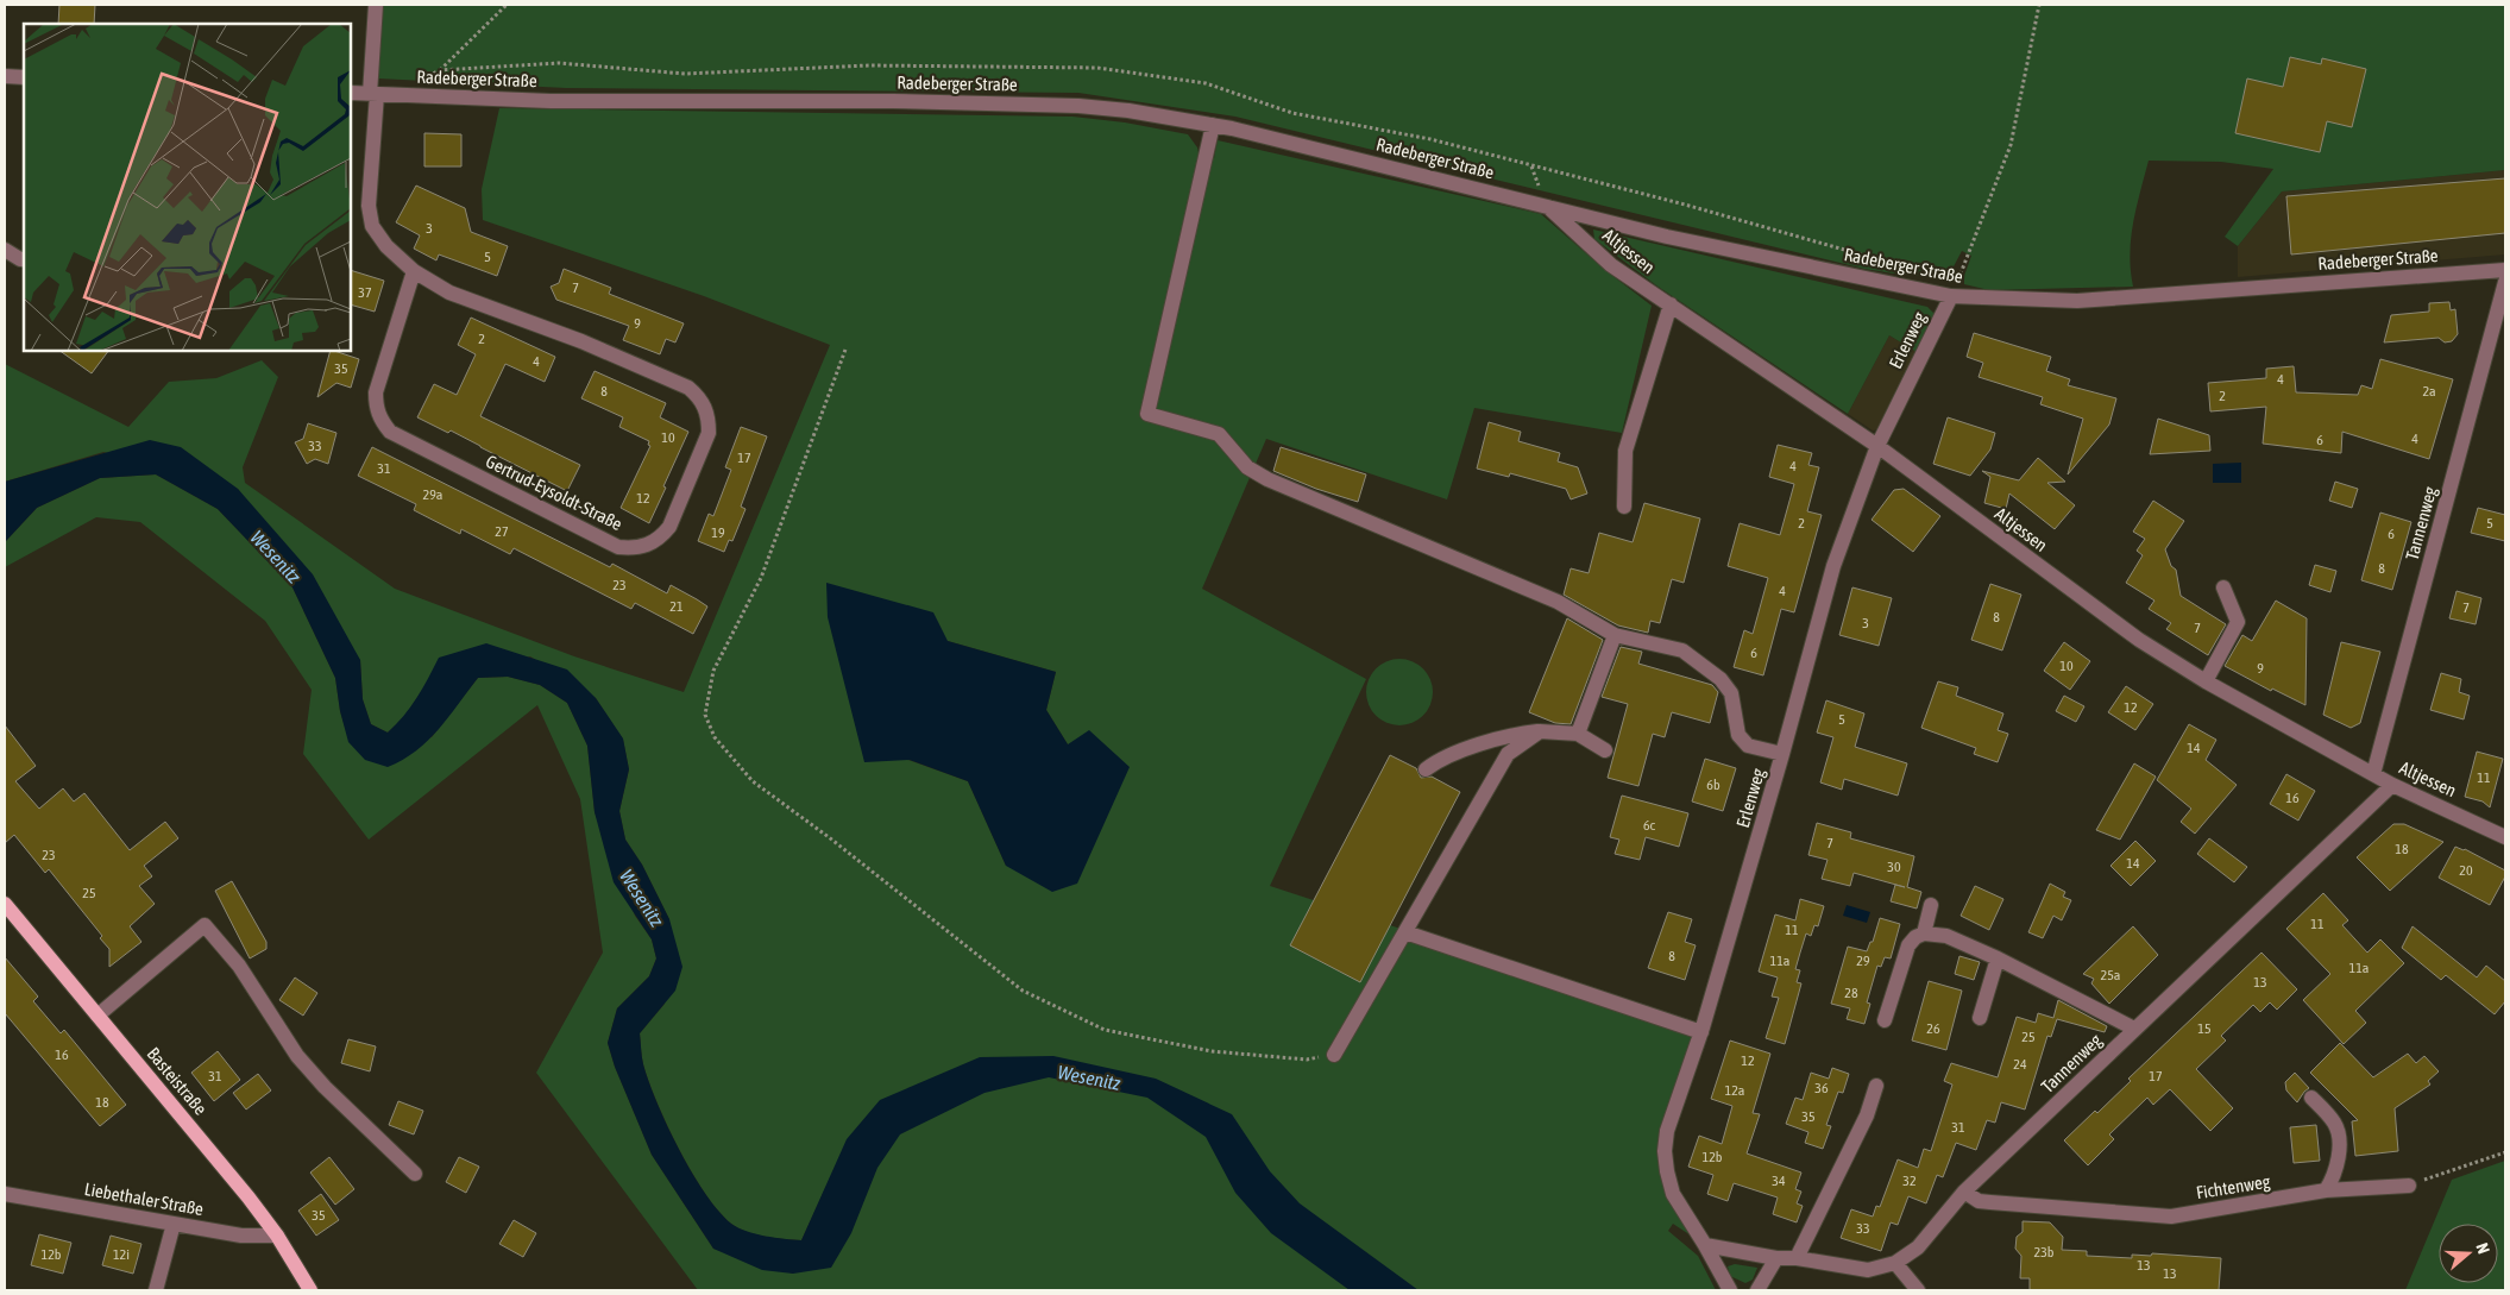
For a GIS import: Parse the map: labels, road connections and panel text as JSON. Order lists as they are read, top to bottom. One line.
{"streets":{"main road":["Basteistraße"],"street":["Radeberger Straße","Altjessen","Erlenweg","Gertrud-Eysoldt-Straße","Tannenweg","Fichtenweg","Liebethaler Straße"]},"crossings":[["Radeberger Straße","Altjessen"],["Radeberger Straße","Erlenweg"],["Radeberger Straße","Gertrud-Eysoldt-Straße"],["Altjessen","Erlenweg"],["Altjessen","Tannenweg"],["Tannenweg","Fichtenweg"],["Basteistraße","Liebethaler Straße"]],"water":["Wesenitz"],"house_numbers":["3","5","7","37","9","2","4","35","4","8","2a","2","10","4","6","33","17","4","31","29a","12","2","5","27","19","6","8","23","4","21","7","8","3","7","6","10","9","12","5","14","11","6b","16","6c","7","18","23","14","30","20","25","11","11","8","11a","29","11a","25a","13","28","26","15","25","16","12","24","31","17","36","12a","18","35","31","12b","34","32","35","33","23b","12b","12i","13","13"],"north":"right"}
